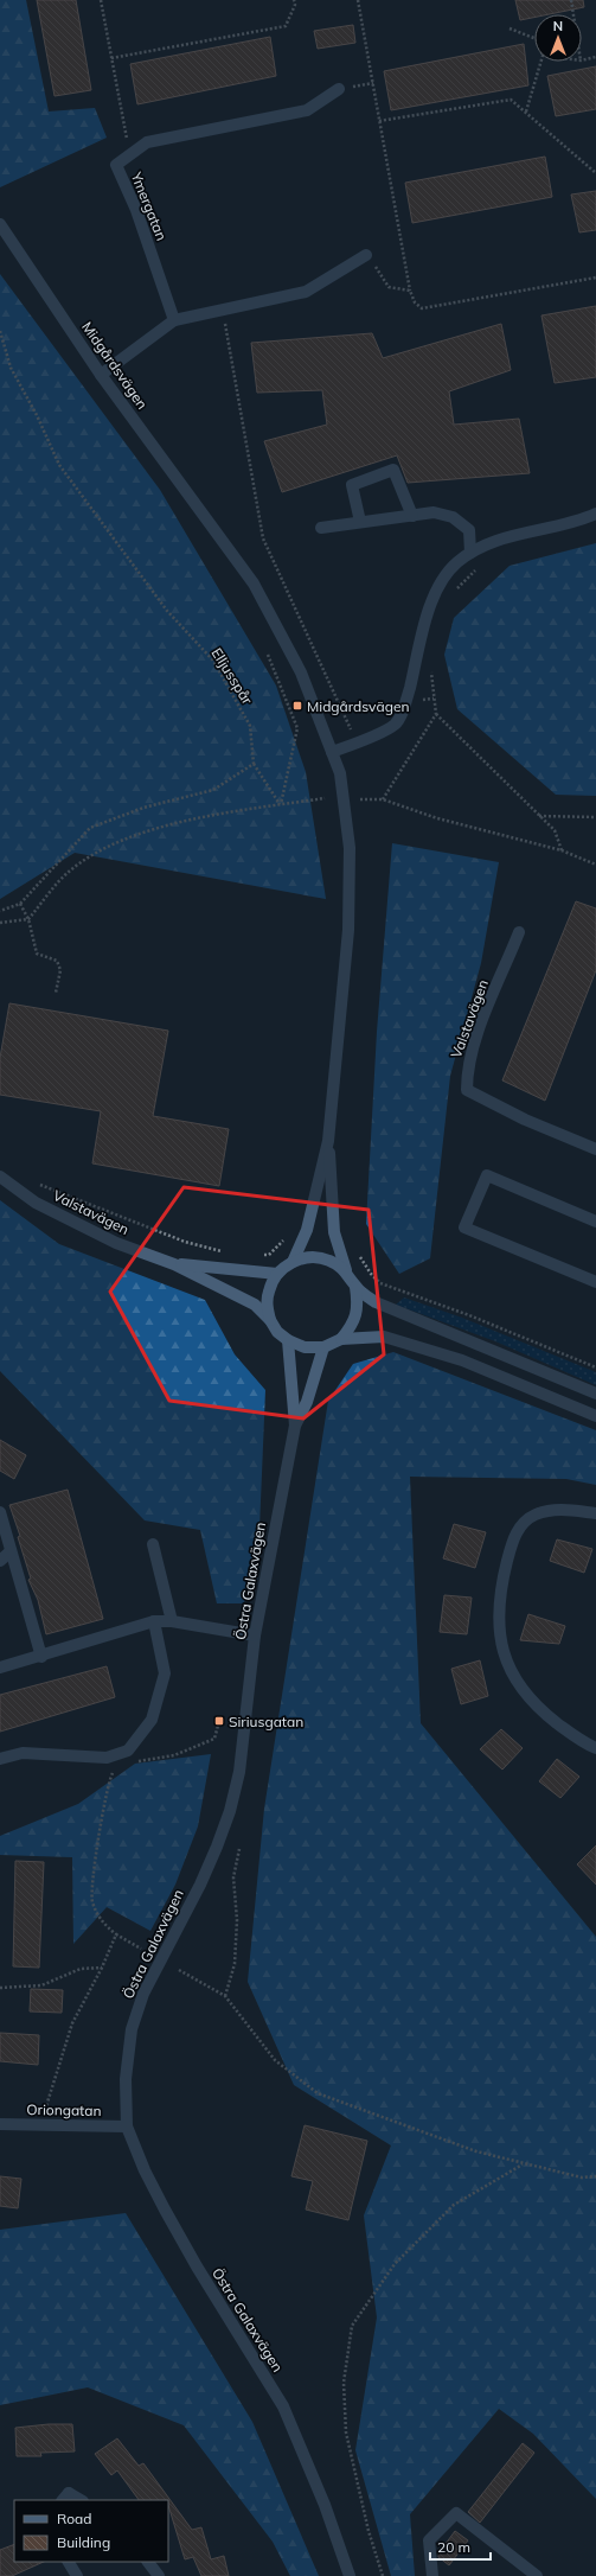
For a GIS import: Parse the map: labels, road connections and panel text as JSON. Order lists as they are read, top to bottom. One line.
{"streets":{"street":["Ymergatan","Midgårdsvägen","Valstavägen","Östra Galaxvägen","Oriongatan"],"path":["Elljusspår"]},"crossings":[["Midgårdsvägen","Valstavägen"],["Midgårdsvägen","Östra Galaxvägen"],["Valstavägen","Östra Galaxvägen"],["Östra Galaxvägen","Oriongatan"]],"places":{"transit":["Midgårdsvägen","Siriusgatan"]},"legend":["Road","Building"],"scale_bar":"20 m","north":"top"}
